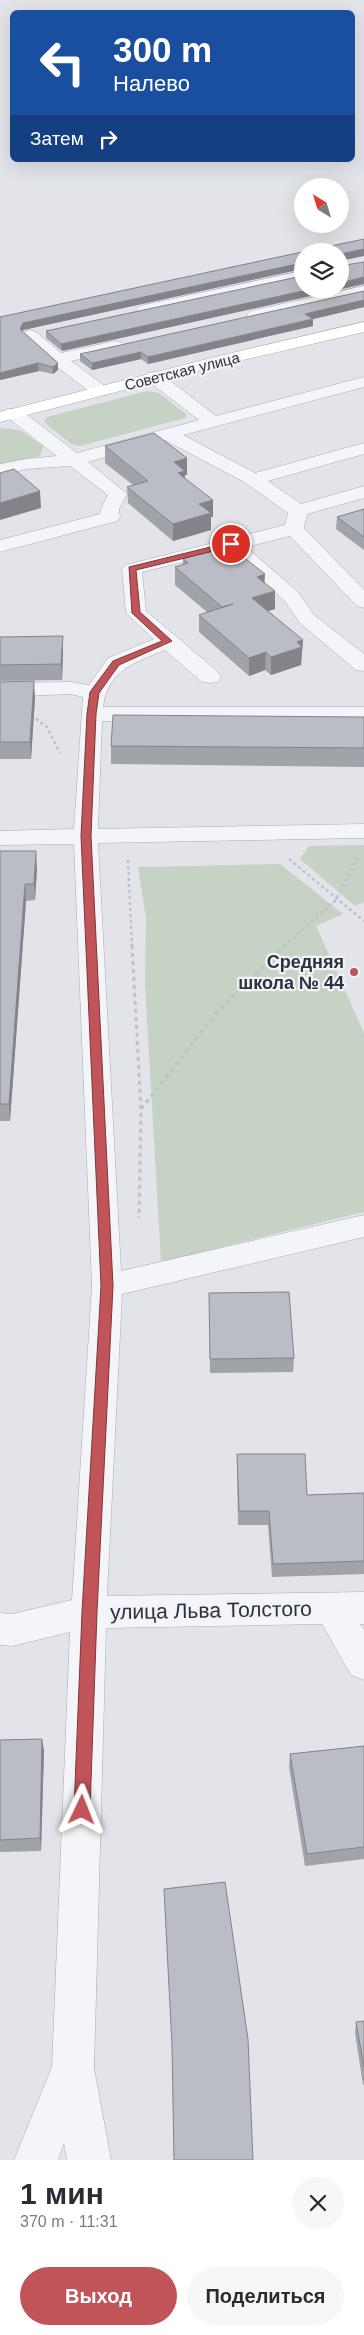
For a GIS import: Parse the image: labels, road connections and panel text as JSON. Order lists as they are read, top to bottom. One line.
{"streets":{"main road":["Советская улица"],"street":["улица Льва Толстого"]},"places":["Средняя школа № 44"],"north":"top left","page":{"turn":["300 m","Налево"],"then":"Затем","heading":["1 мин","370 m · 11:31"],"buttons":["Выход","Поделиться"]}}
